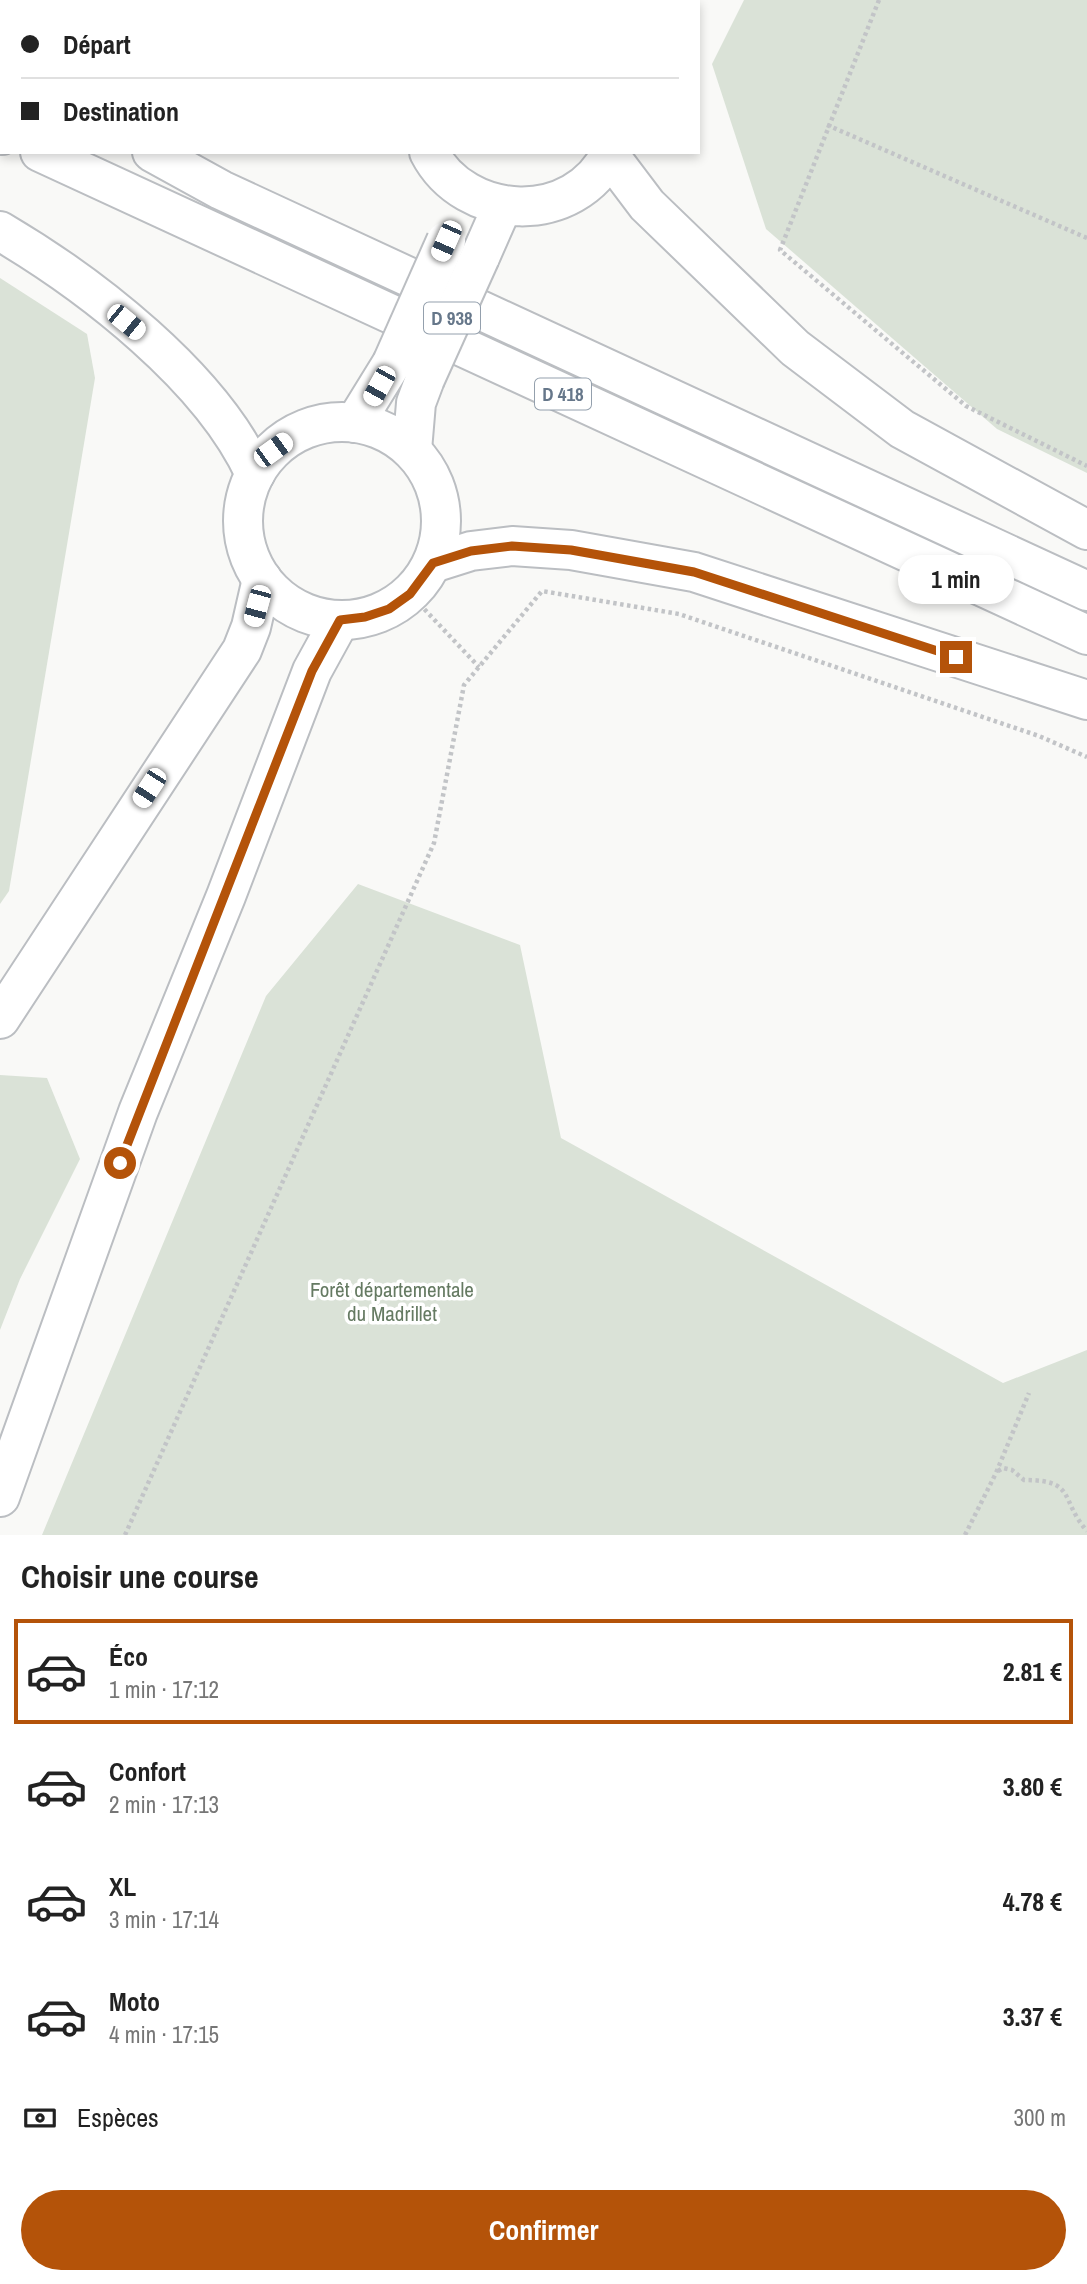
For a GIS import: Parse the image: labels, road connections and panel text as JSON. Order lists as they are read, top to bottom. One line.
{"streets":{"highway":["D 938","D 418"]},"parks":["Forêt départementale du Madrillet"],"page":{"banner":["Départ","Destination"],"bubble":"1 min","heading":"Choisir une course","list":[{"name":"Éco","note":"1 min · 17:12","value":"2.81 €"},{"name":"Confort","note":"2 min · 17:13","value":"3.80 €"},{"name":"XL","note":"3 min · 17:14","value":"4.78 €"},{"name":"Moto","note":"4 min · 17:15","value":"3.37 €"}],"pay":["Espèces","300 m"],"buttons":"Confirmer"}}
